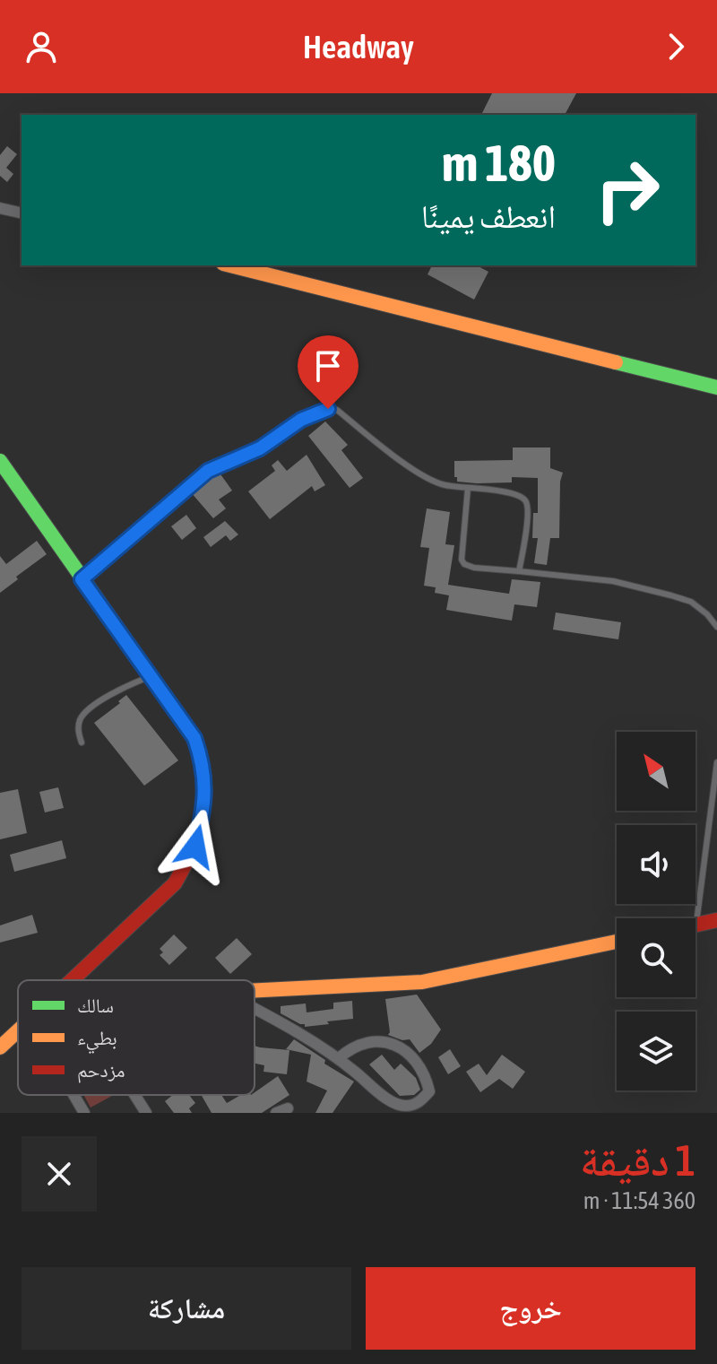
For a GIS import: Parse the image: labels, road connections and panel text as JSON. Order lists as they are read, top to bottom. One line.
{"legend":["سالك","بطيء","مزدحم"],"north":"top left","page":{"header":"Headway","turn":["180 m","انعطف يمينًا"],"heading":["1 دقيقة","360 m · 11:54"],"buttons":["خروج","مشاركة"]}}
